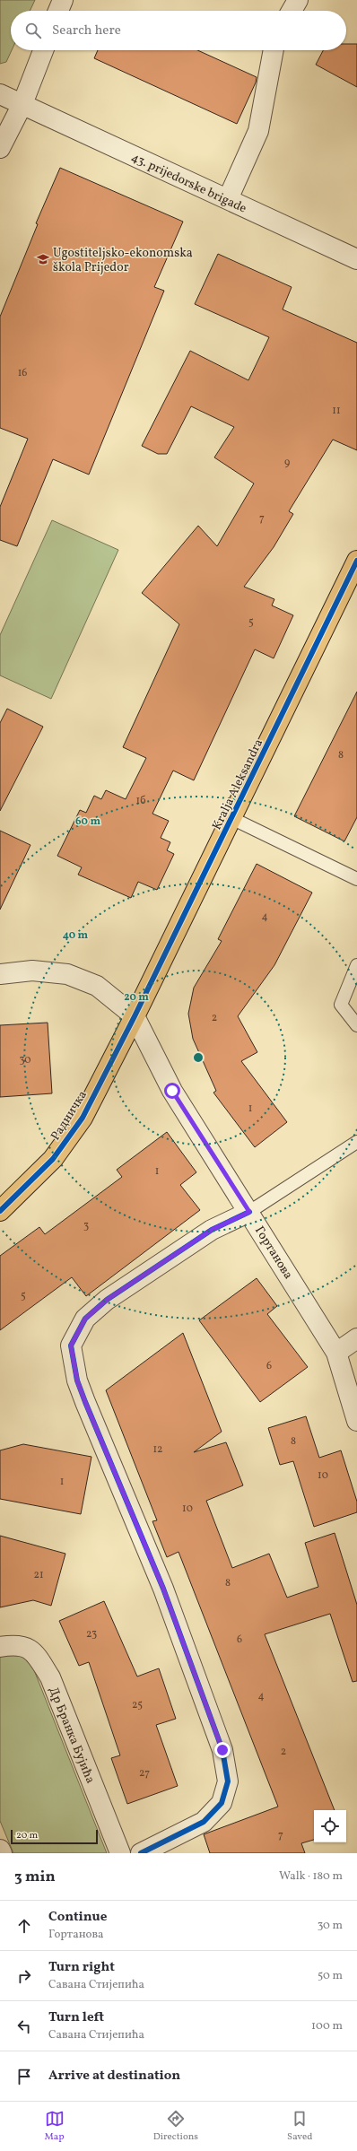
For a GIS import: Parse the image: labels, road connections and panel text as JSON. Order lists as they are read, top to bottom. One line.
{"streets":{"main road":["Kralja Aleksandra","Радничка"],"street":["43. prijedorske brigade","Гортанова","Др Бранка Бујића"]},"crossings":[["Kralja Aleksandra","Радничка"],["Kralja Aleksandra","Гортанова"],["Радничка","Гортанова"]],"places":{"school or university":["Ugostiteljsko-ekonomska škola Prijedor"]},"house_numbers":["16","11","9","7","5","8","1б","4","2","30","1","1","3","5","6","8","12","10","1","10","21","8","23","6","4","25","2","27","7"],"scale_bar":"20 m","page":{"search":"Search here","scale":"20 m","heading":["3 min","Walk · 180 m"],"list":[["Continue","Гортанова","30 m"],["Turn right","Савана Стијепића","50 m"],["Turn left","Савана Стијепића","100 m"],"Arrive at destination"],"nav":["Map","Directions","Saved"]},"rings":["60 m","40 m","20 m"]}
